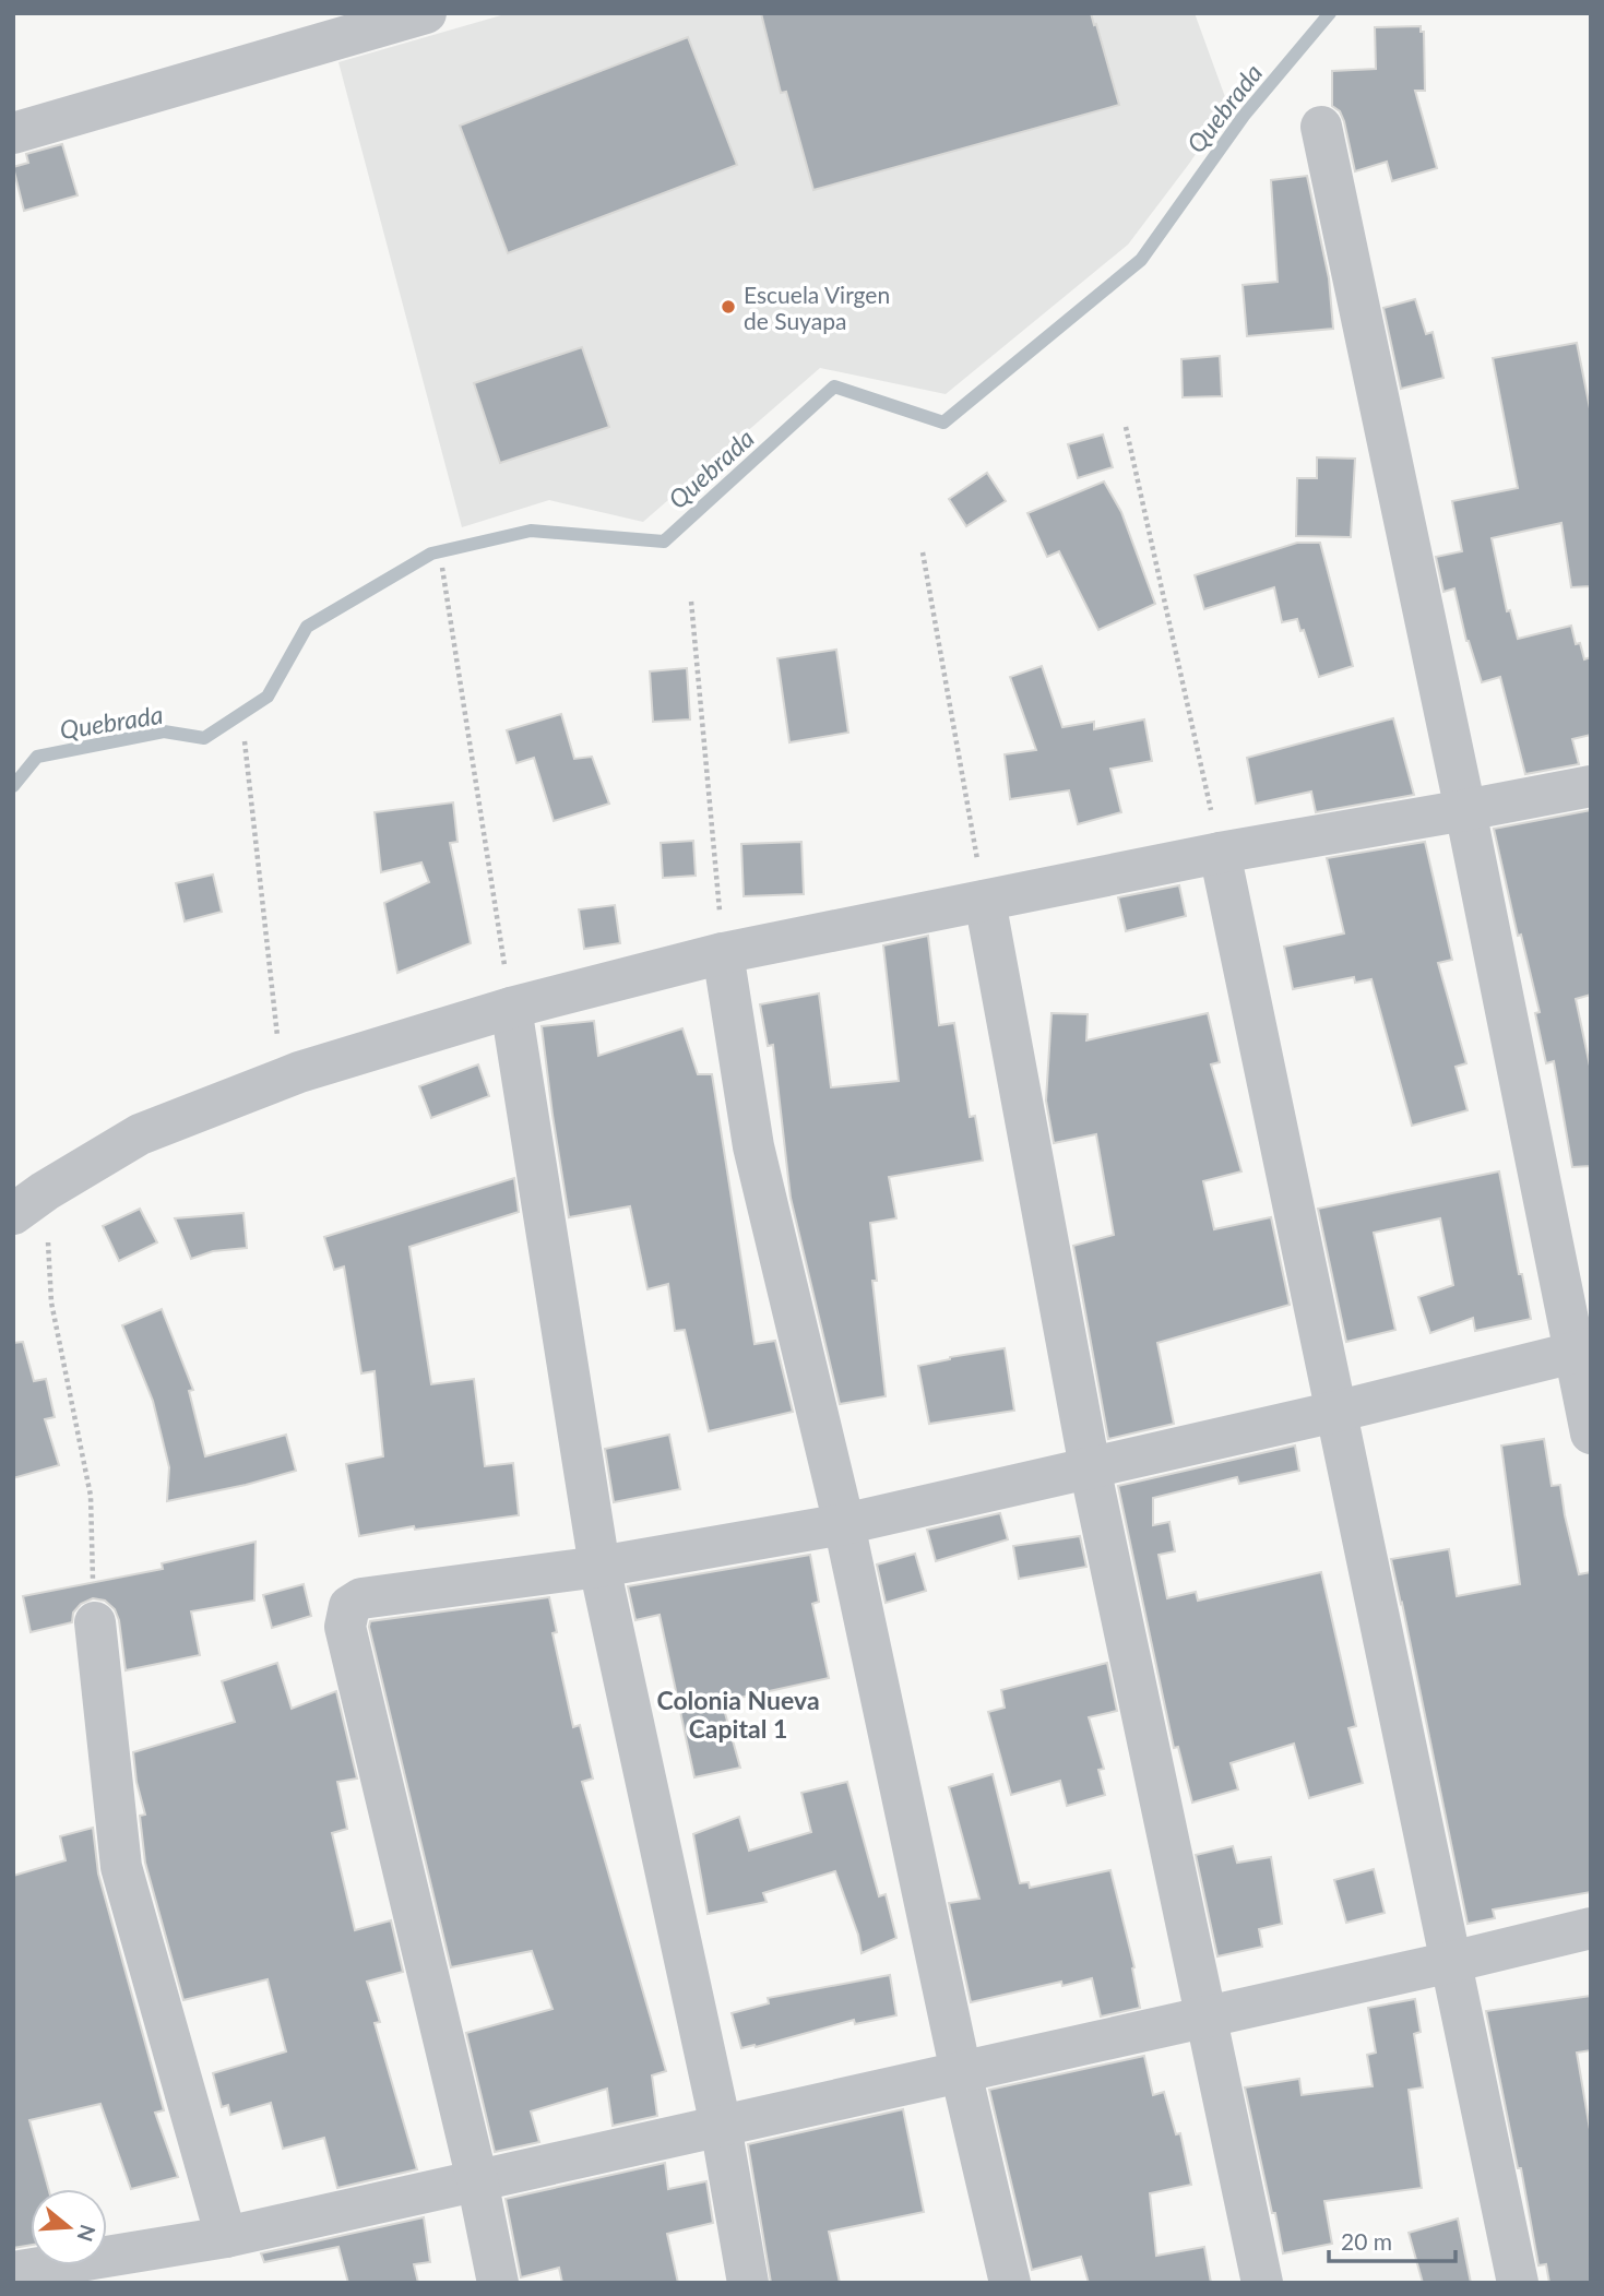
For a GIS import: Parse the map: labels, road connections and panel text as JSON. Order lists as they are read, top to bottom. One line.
{"districts":["Colonia Nueva Capital 1"],"water":["Quebrada"],"places":["Escuela Virgen de Suyapa"],"scale_bar":"20 m","north":"right"}
